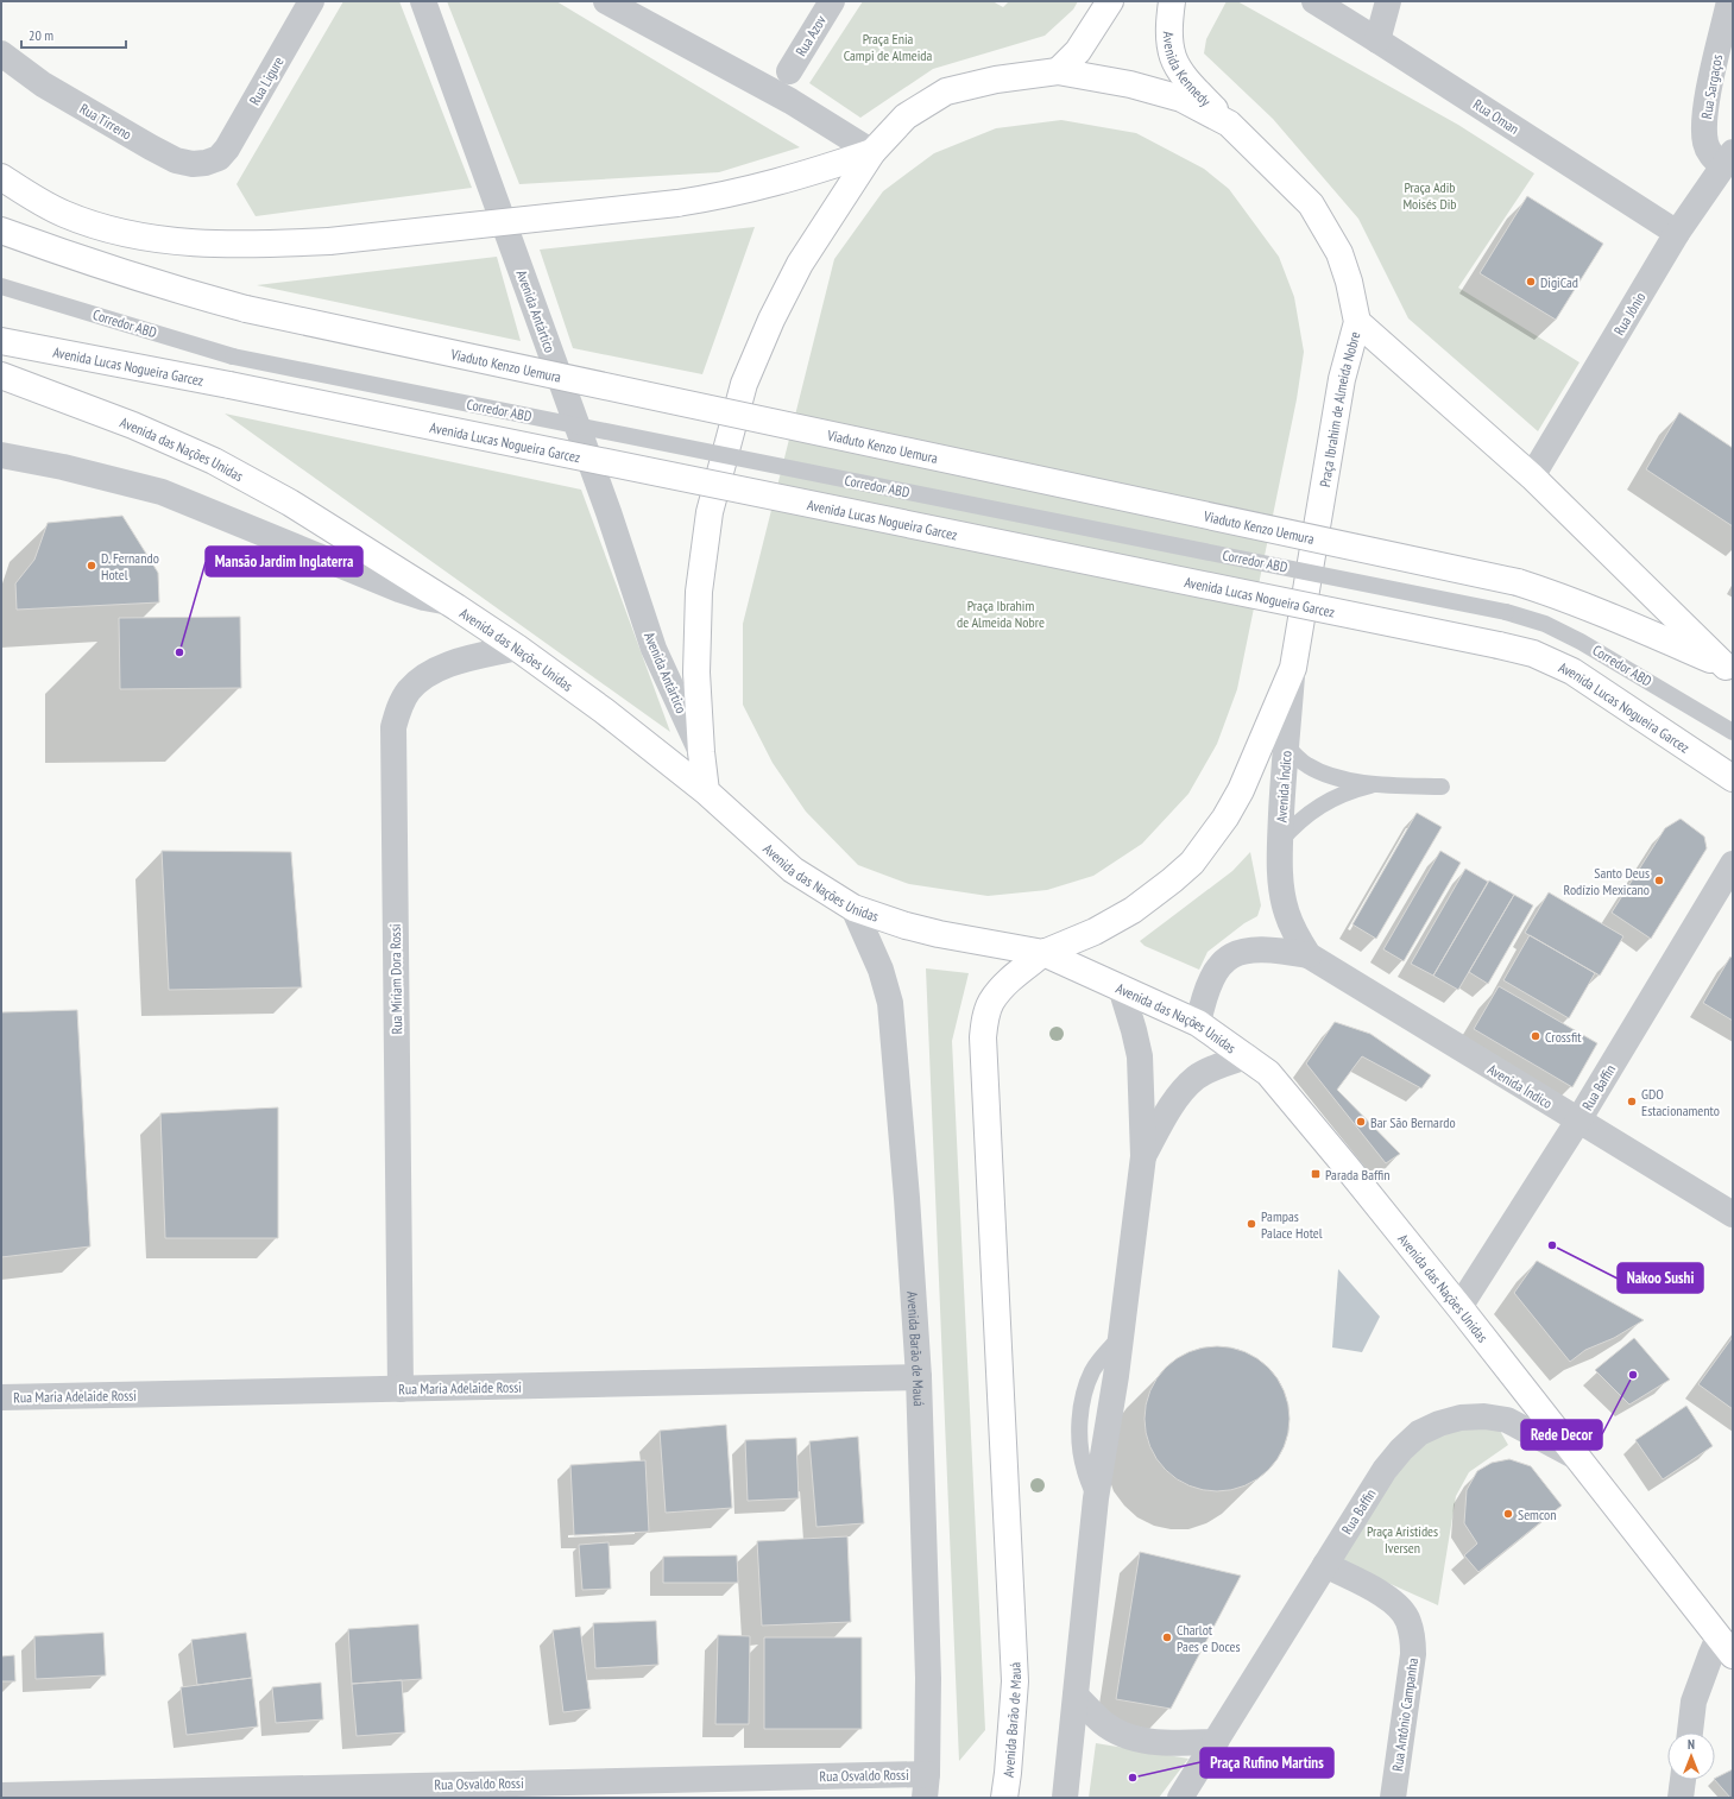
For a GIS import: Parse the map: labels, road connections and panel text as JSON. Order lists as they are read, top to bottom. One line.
{"streets":{"main road":["Avenida Kennedy","Avenida Lucas Nogueira Garcez","Viaduto Kenzo Uemura","Praça Ibrahim de Almeida Nobre","Avenida das Nações Unidas","Avenida Barão de Mauá"],"street":["Rua Azov","Rua Ligure","Rua Sargaços","Rua Oman","Rua Tirreno","Avenida Antártico","Rua Jônio","Avenida Índico","Rua Miriam Dora Rossi","Rua Baffin","Rua Maria Adelaide Rossi","Rua Antônio Campanha","Rua Osvaldo Rossi"],"lane":["Corredor ABD"]},"crossings":[["Avenida Kennedy","Praça Ibrahim de Almeida Nobre"],["Rua Ligure","Rua Tirreno"],["Rua Sargaços","Rua Jônio"],["Rua Oman","Rua Jônio"],["Avenida Antártico","Praça Ibrahim de Almeida Nobre"],["Praça Ibrahim de Almeida Nobre","Avenida das Nações Unidas"],["Praça Ibrahim de Almeida Nobre","Avenida Índico"],["Praça Ibrahim de Almeida Nobre","Avenida Barão de Mauá"],["Avenida das Nações Unidas","Avenida Índico"],["Avenida das Nações Unidas","Rua Miriam Dora Rossi"],["Avenida das Nações Unidas","Rua Baffin"],["Avenida das Nações Unidas","Avenida Barão de Mauá"],["Avenida Índico","Rua Baffin"],["Rua Miriam Dora Rossi","Rua Maria Adelaide Rossi"],["Rua Baffin","Rua Antônio Campanha"],["Avenida Barão de Mauá","Rua Maria Adelaide Rossi"],["Avenida Barão de Mauá","Rua Osvaldo Rossi"]],"parks":["Praça Enia Campi de Almeida","Praça Adib Moisés Dib","Praça Ibrahim de Almeida Nobre","Praça Aristides Iversen"],"places":{"other":["DigiCad","D. Fernando Hotel","Mansão Jardim Inglaterra","Santo Deus Rodízio Mexicano","Crossfit","GDO Estacionamento","Bar São Bernardo","Pampas Palace Hotel","Nakoo Sushi","Rede Decor","Semcon","Charlot Paes e Doces","Praça Rufino Martins"],"transit":["Parada Baffin"]},"scale_bar":"20 m","north":"top"}
